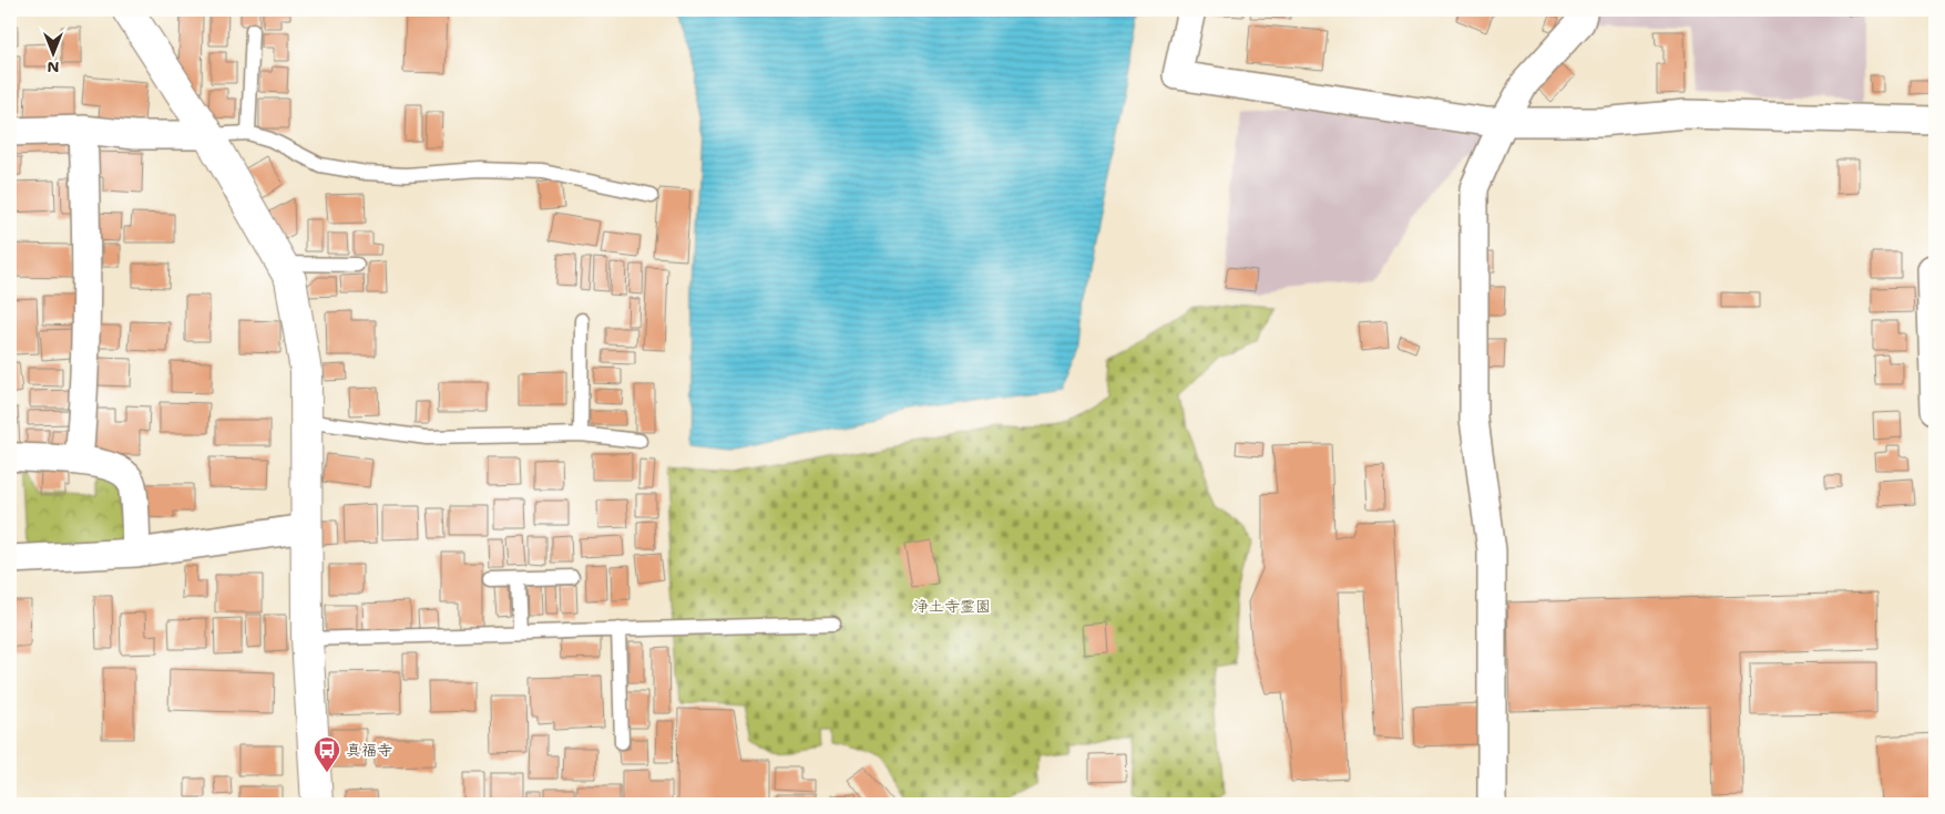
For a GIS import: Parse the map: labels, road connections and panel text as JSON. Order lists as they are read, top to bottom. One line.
{"parks":["浄土寺霊園"],"places":{"bus stop":["真福寺"]},"north":"bottom"}
